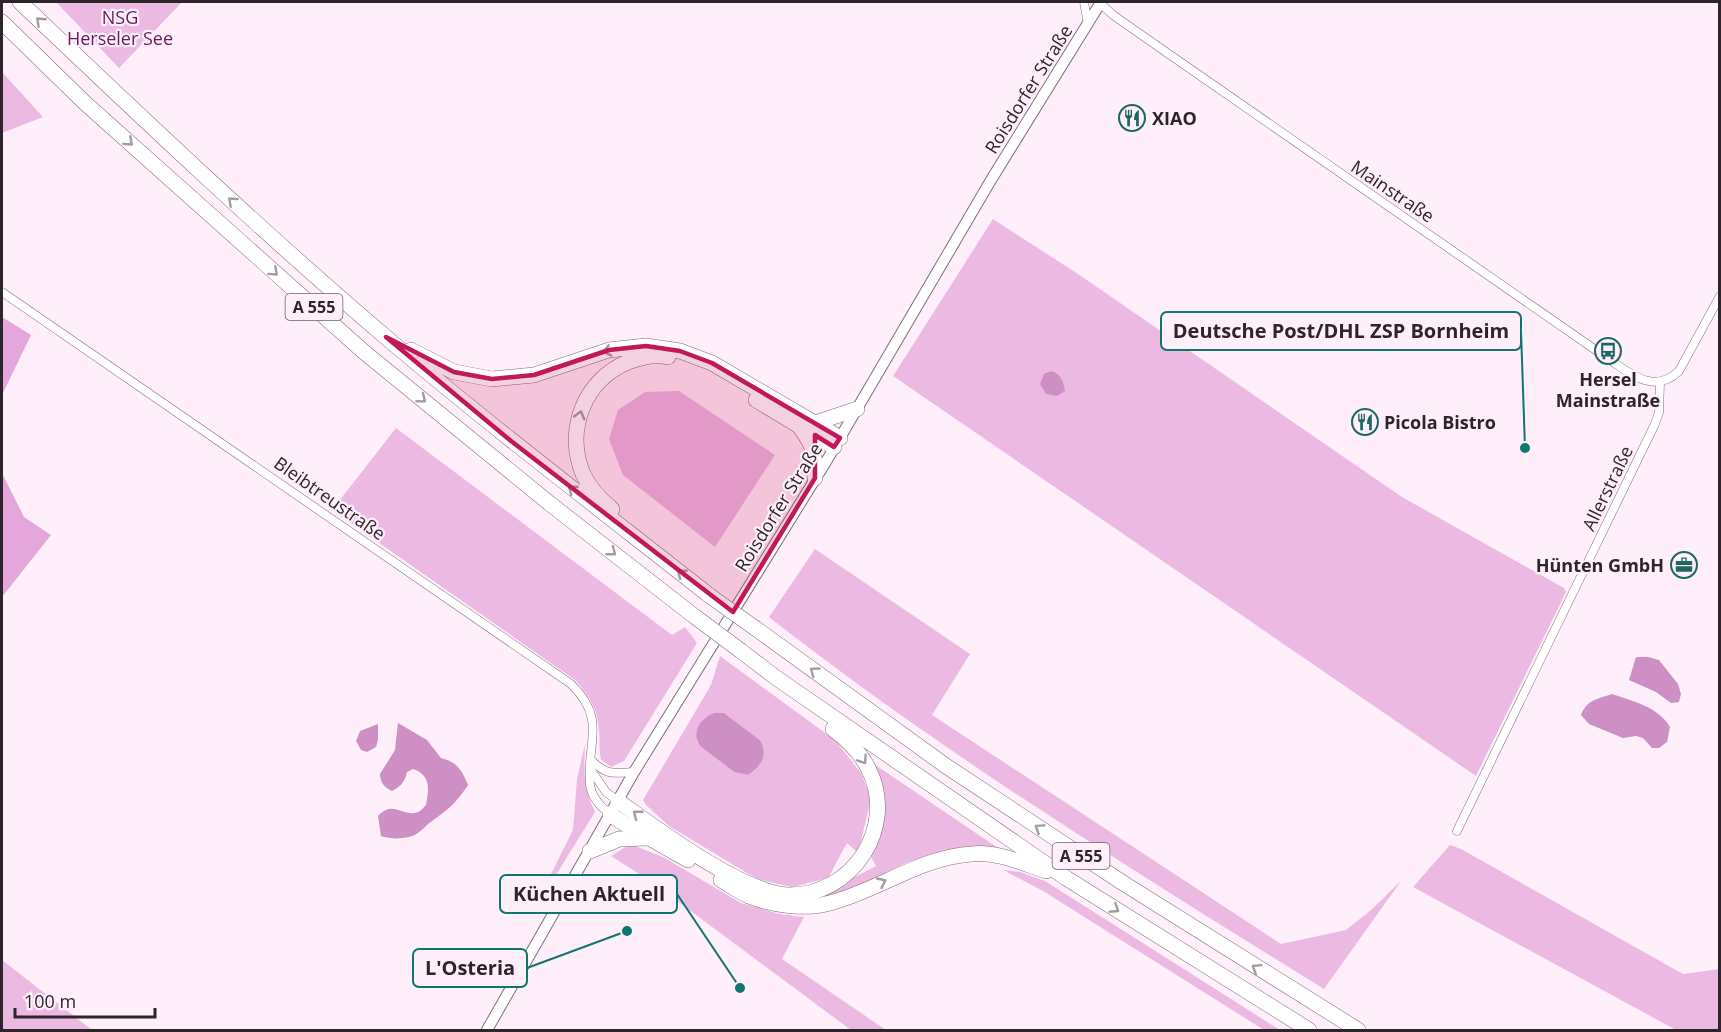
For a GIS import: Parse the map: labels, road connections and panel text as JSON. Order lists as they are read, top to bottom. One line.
{"streets":{"highway":["A 555"],"main road":["Roisdorfer Straße"],"street":["Mainstraße","Allerstraße","Bleibtreustraße"]},"crossings":[["Roisdorfer Straße","Mainstraße"],["Roisdorfer Straße","Bleibtreustraße"],["Mainstraße","Allerstraße"]],"parks":["NSG Herseler See"],"places":{"restaurant":["XIAO","Picola Bistro"],"bus stop":["Hersel Mainstraße"],"other":["Deutsche Post/DHL ZSP Bornheim","L'Osteria","Küchen Aktuell"],"office":["Hünten GmbH"]},"scale_bar":"100 m"}
